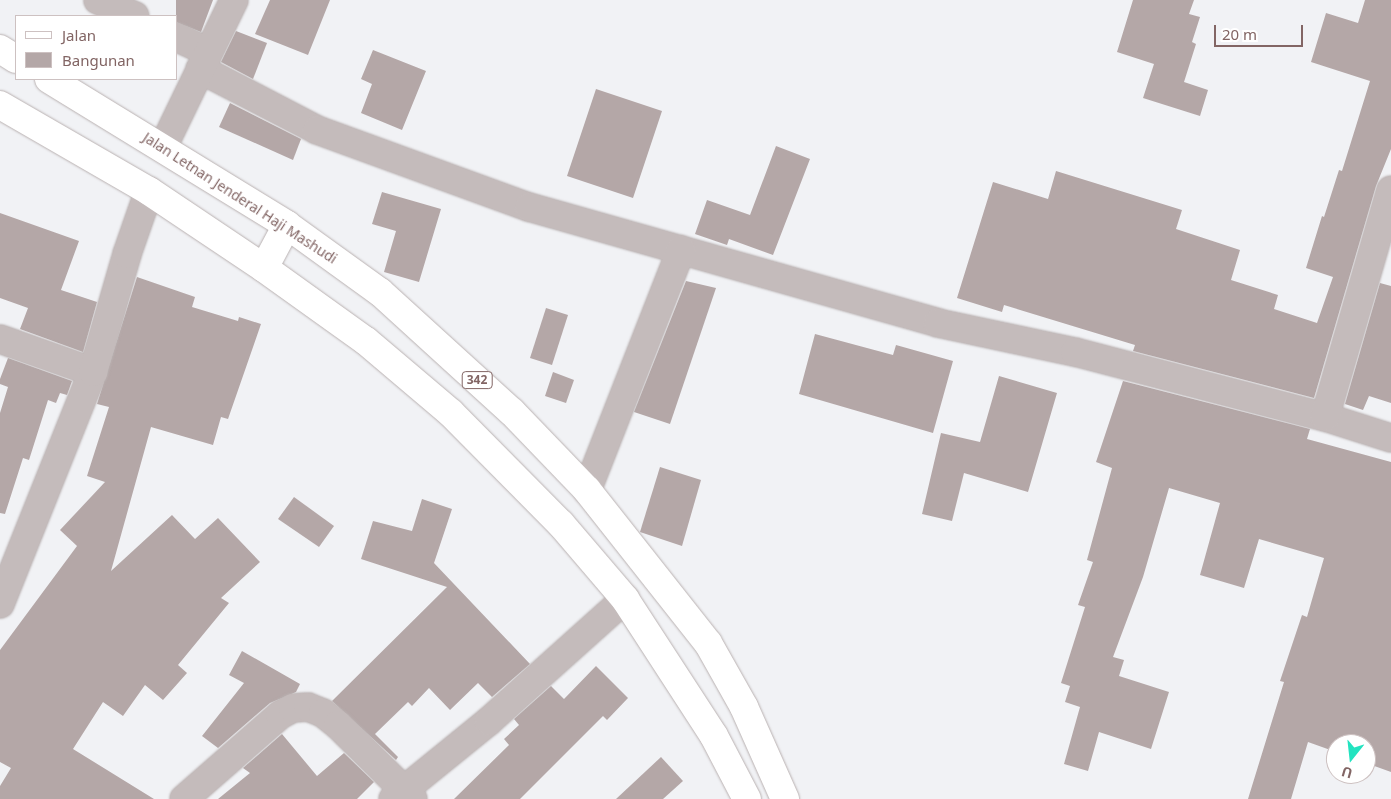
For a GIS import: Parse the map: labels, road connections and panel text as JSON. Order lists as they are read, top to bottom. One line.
{"streets":{"main road":["Jalan Letnan Jenderal Haji Mashudi","342"]},"legend":["Jalan","Bangunan"],"scale_bar":"20 m","north":"bottom"}
